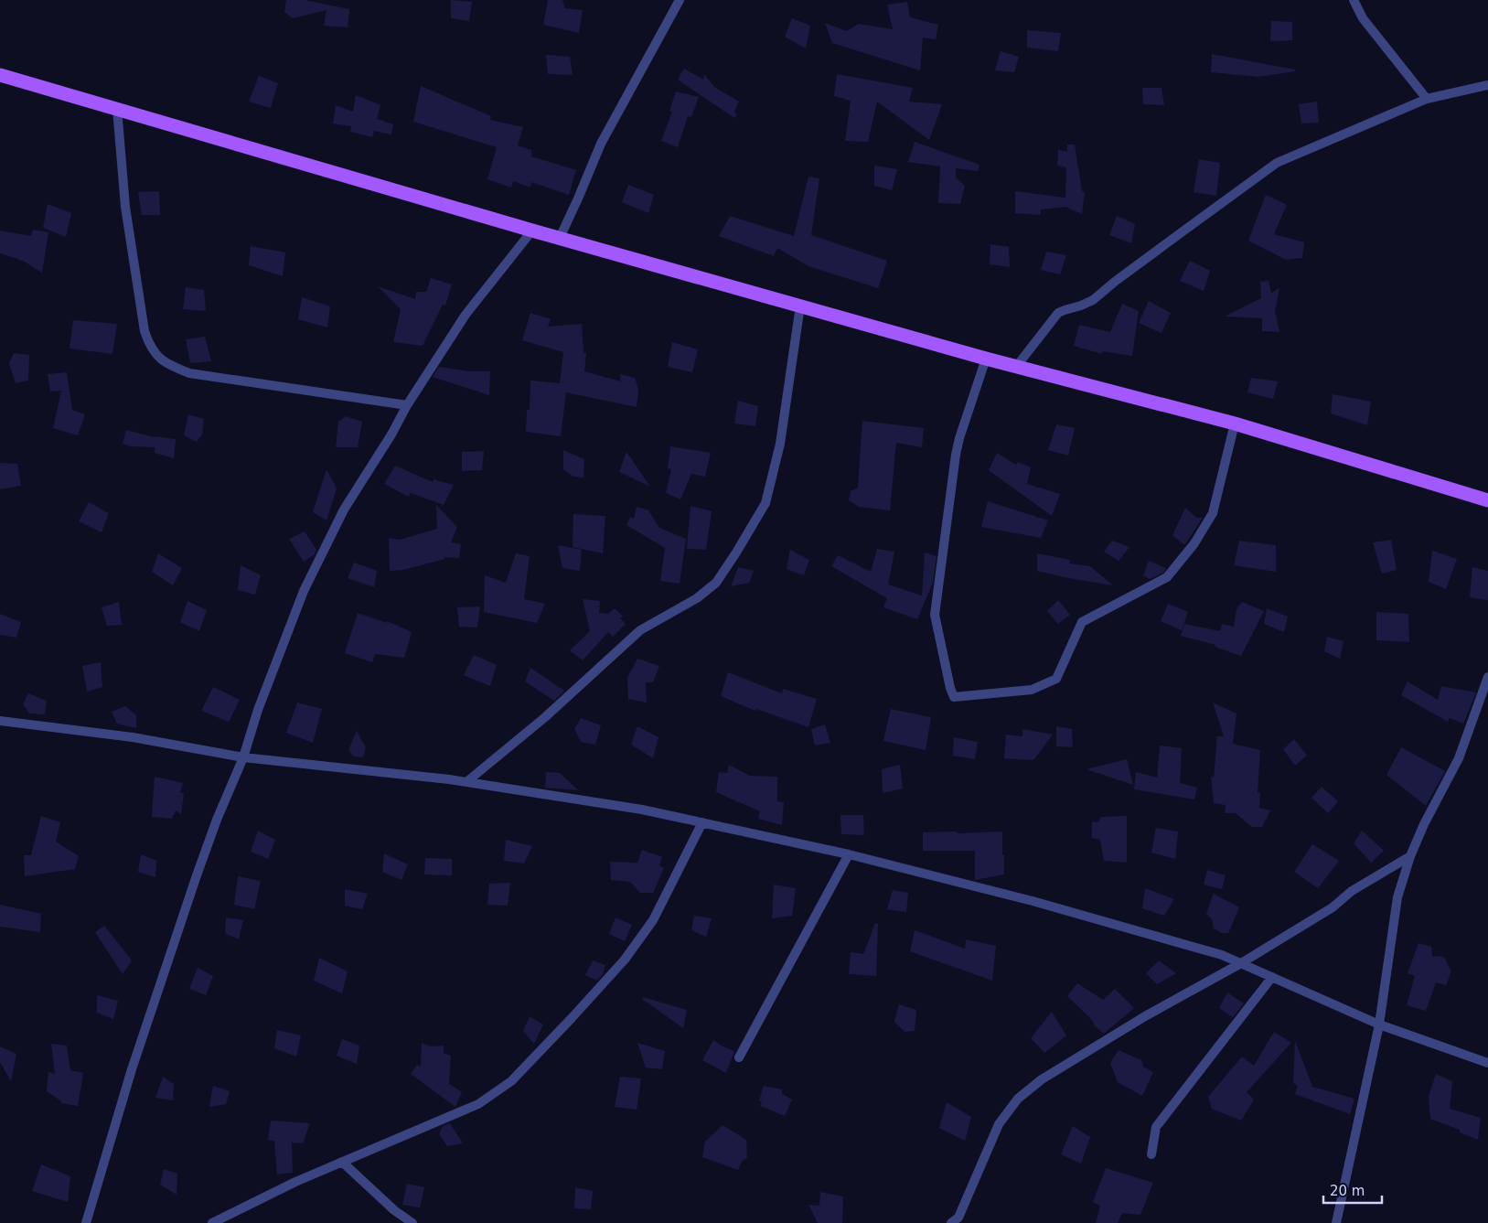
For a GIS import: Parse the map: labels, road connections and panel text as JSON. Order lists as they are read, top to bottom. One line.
{"scale_bar":"20 m"}
